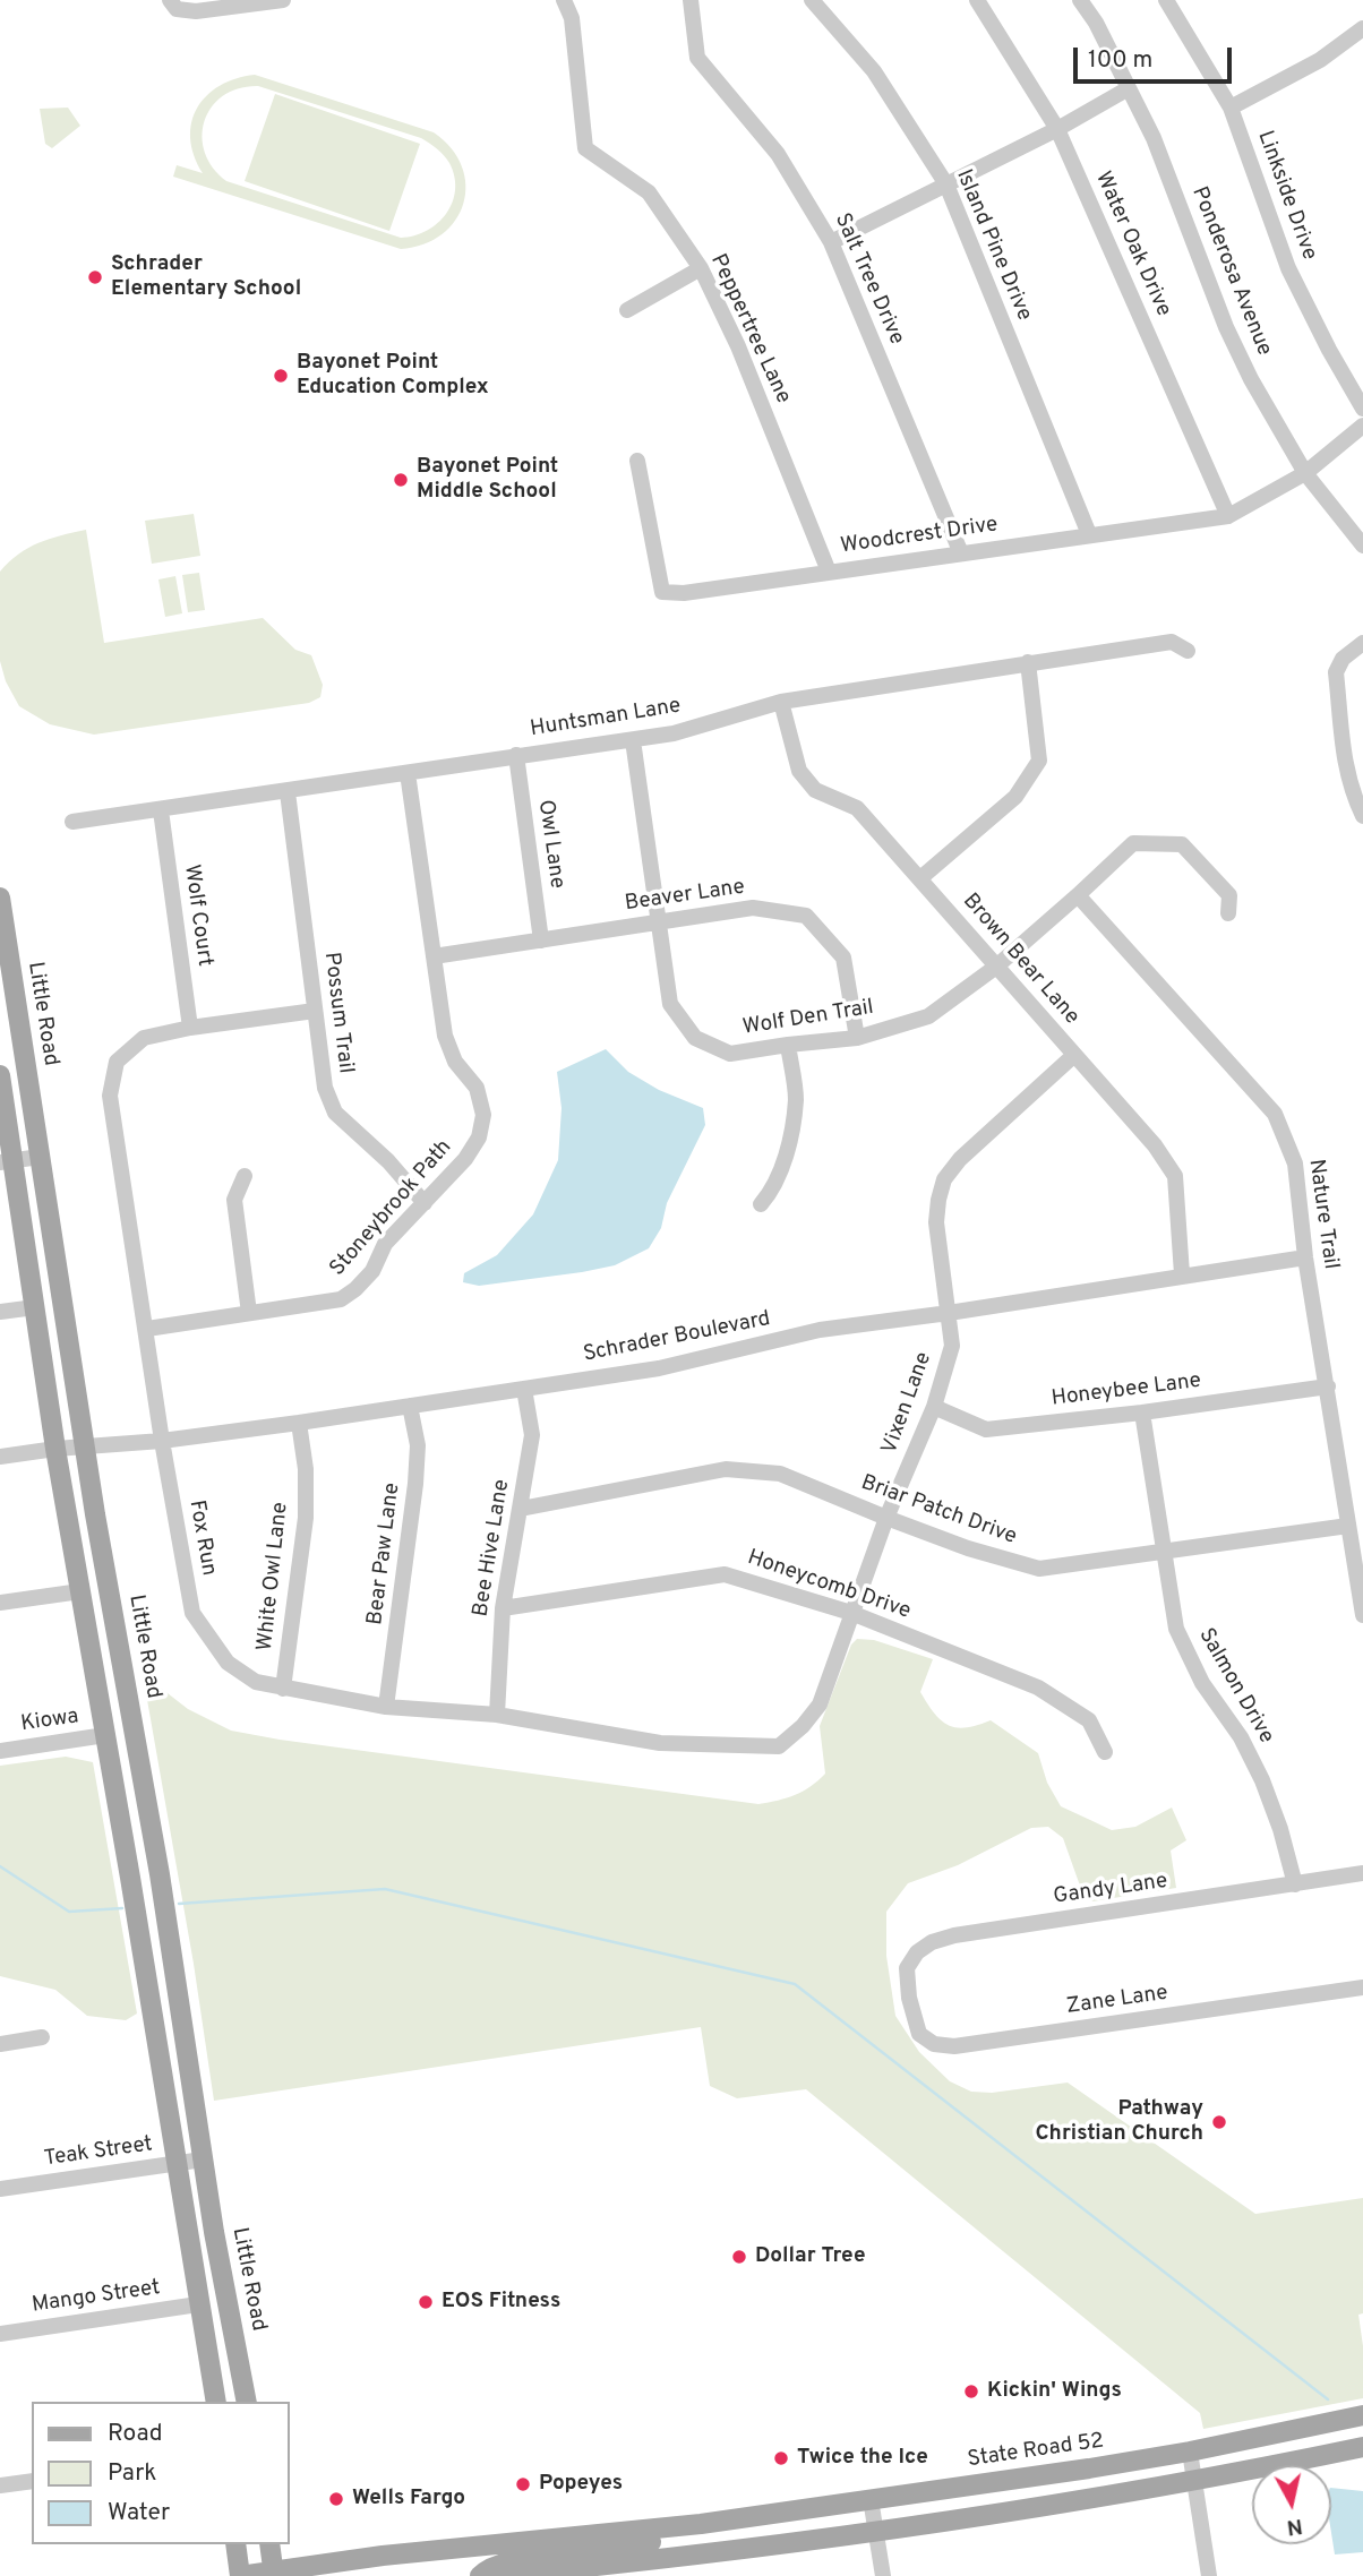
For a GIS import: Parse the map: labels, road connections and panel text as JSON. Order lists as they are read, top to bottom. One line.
{"streets":{"main road":["Little Road","State Road 52"],"street":["Linkside Drive","Water Oak Drive","Island Pine Drive","Ponderosa Avenue","Salt Tree Drive","Peppertree Lane","Woodcrest Drive","Huntsman Lane","Owl Lane","Beaver Lane","Wolf Court","Brown Bear Lane","Possum Trail","Wolf Den Trail","Stoneybrook Path","Nature Trail","Schrader Boulevard","Honeybee Lane","Vixen Lane","Briar Patch Drive","Fox Run","Bee Hive Lane","Bear Paw Lane","White Owl Lane","Honeycomb Drive","Salmon Drive","Kiowa","Gandy Lane","Zane Lane","Teak Street","Mango Street"]},"crossings":[["Water Oak Drive","Woodcrest Drive"],["Island Pine Drive","Woodcrest Drive"],["Ponderosa Avenue","Woodcrest Drive"],["Salt Tree Drive","Woodcrest Drive"],["Peppertree Lane","Woodcrest Drive"],["Huntsman Lane","Owl Lane"],["Huntsman Lane","Wolf Court"],["Huntsman Lane","Brown Bear Lane"],["Huntsman Lane","Possum Trail"],["Huntsman Lane","Wolf Den Trail"],["Huntsman Lane","Stoneybrook Path"],["Owl Lane","Beaver Lane"],["Beaver Lane","Wolf Den Trail"],["Beaver Lane","Stoneybrook Path"],["Wolf Court","Fox Run"],["Brown Bear Lane","Wolf Den Trail"],["Brown Bear Lane","Schrader Boulevard"],["Brown Bear Lane","Vixen Lane"],["Possum Trail","Stoneybrook Path"],["Possum Trail","Fox Run"],["Little Road","Schrader Boulevard"],["Little Road","Teak Street"],["Wolf Den Trail","Nature Trail"],["Stoneybrook Path","Fox Run"],["Nature Trail","Schrader Boulevard"],["Nature Trail","Honeybee Lane"],["Nature Trail","Briar Patch Drive"],["Schrader Boulevard","Vixen Lane"],["Schrader Boulevard","Fox Run"],["Schrader Boulevard","Bee Hive Lane"],["Schrader Boulevard","Bear Paw Lane"],["Schrader Boulevard","White Owl Lane"],["Honeybee Lane","Vixen Lane"],["Honeybee Lane","Salmon Drive"],["Vixen Lane","Briar Patch Drive"],["Vixen Lane","Fox Run"],["Vixen Lane","Honeycomb Drive"],["Briar Patch Drive","Bee Hive Lane"],["Briar Patch Drive","Salmon Drive"],["Fox Run","Bee Hive Lane"],["Fox Run","Bear Paw Lane"],["Fox Run","White Owl Lane"],["Bee Hive Lane","Honeycomb Drive"],["Salmon Drive","Gandy Lane"],["Gandy Lane","Zane Lane"]],"places":["Schrader Elementary School","Bayonet Point Education Complex","Bayonet Point Middle School","Pathway Christian Church","Dollar Tree","EOS Fitness","Kickin' Wings","Twice the Ice","Popeyes","Wells Fargo"],"legend":["Road","Park","Water"],"scale_bar":"100 m","north":"bottom"}
